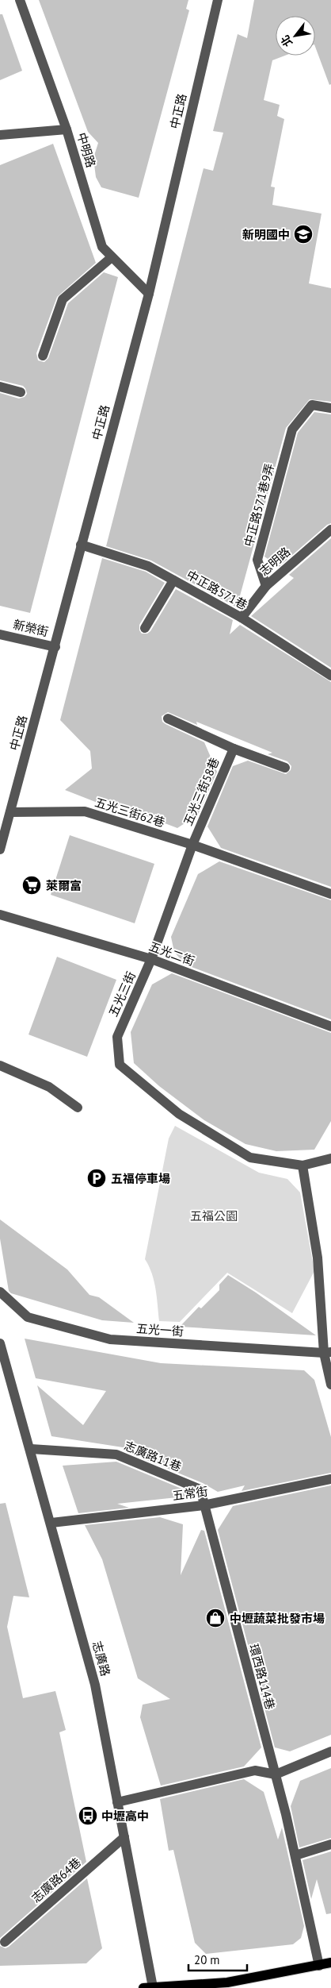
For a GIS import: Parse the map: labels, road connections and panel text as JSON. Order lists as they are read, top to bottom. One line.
{"streets":{"street":["中正路","中明路","中正路571巷9弄","志明路","中正路571巷","新榮街","五光三街58巷","五光三街62巷","五光二街","五光三街","五光一街","志廣路11巷","五常街","志廣路","環西路114巷","志廣路64巷"]},"crossings":[["中正路","中明路"],["中正路","中正路571巷"],["中正路","新榮街"],["中正路","五光三街62巷"],["中正路571巷9弄","志明路"],["志明路","中正路571巷"],["五光三街58巷","五光三街62巷"],["五光三街58巷","五光三街"],["五光三街62巷","五光三街"],["五光二街","五光三街"],["志廣路11巷","五常街"],["志廣路11巷","志廣路"],["志廣路11巷","環西路114巷"],["五常街","志廣路"],["五常街","環西路114巷"],["志廣路","志廣路64巷"]],"parks":["五福公園"],"places":{"school or university":["新明國中"],"supermarket":["萊爾富"],"parking":["五福停車場"],"shop":["中壢蔬菜批發市場"],"bus stop":["中壢高中"]},"scale_bar":"20 m","north":"bottom left"}
